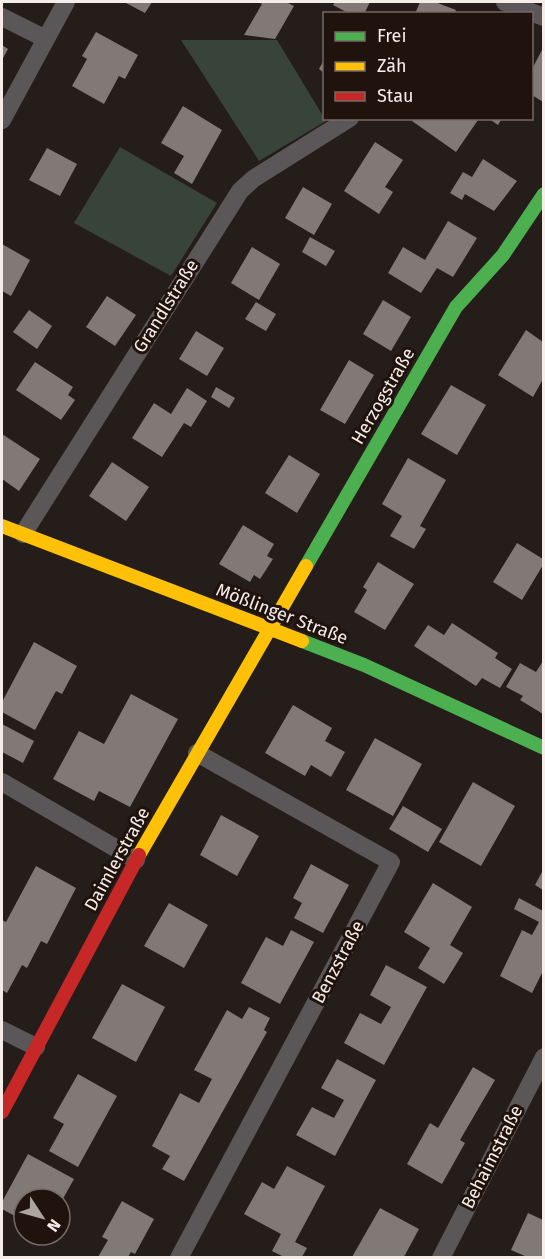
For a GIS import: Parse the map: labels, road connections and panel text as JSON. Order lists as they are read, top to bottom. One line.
{"streets":{"street":["Grandlstraße","Herzogstraße","Mößlinger Straße","Daimlerstraße","Benzstraße","Behaimstraße"]},"crossings":[["Grandlstraße","Mößlinger Straße"],["Herzogstraße","Mößlinger Straße"],["Herzogstraße","Daimlerstraße"],["Mößlinger Straße","Daimlerstraße"],["Daimlerstraße","Benzstraße"]],"legend":["Frei","Zäh","Stau"],"north":"bottom right"}
